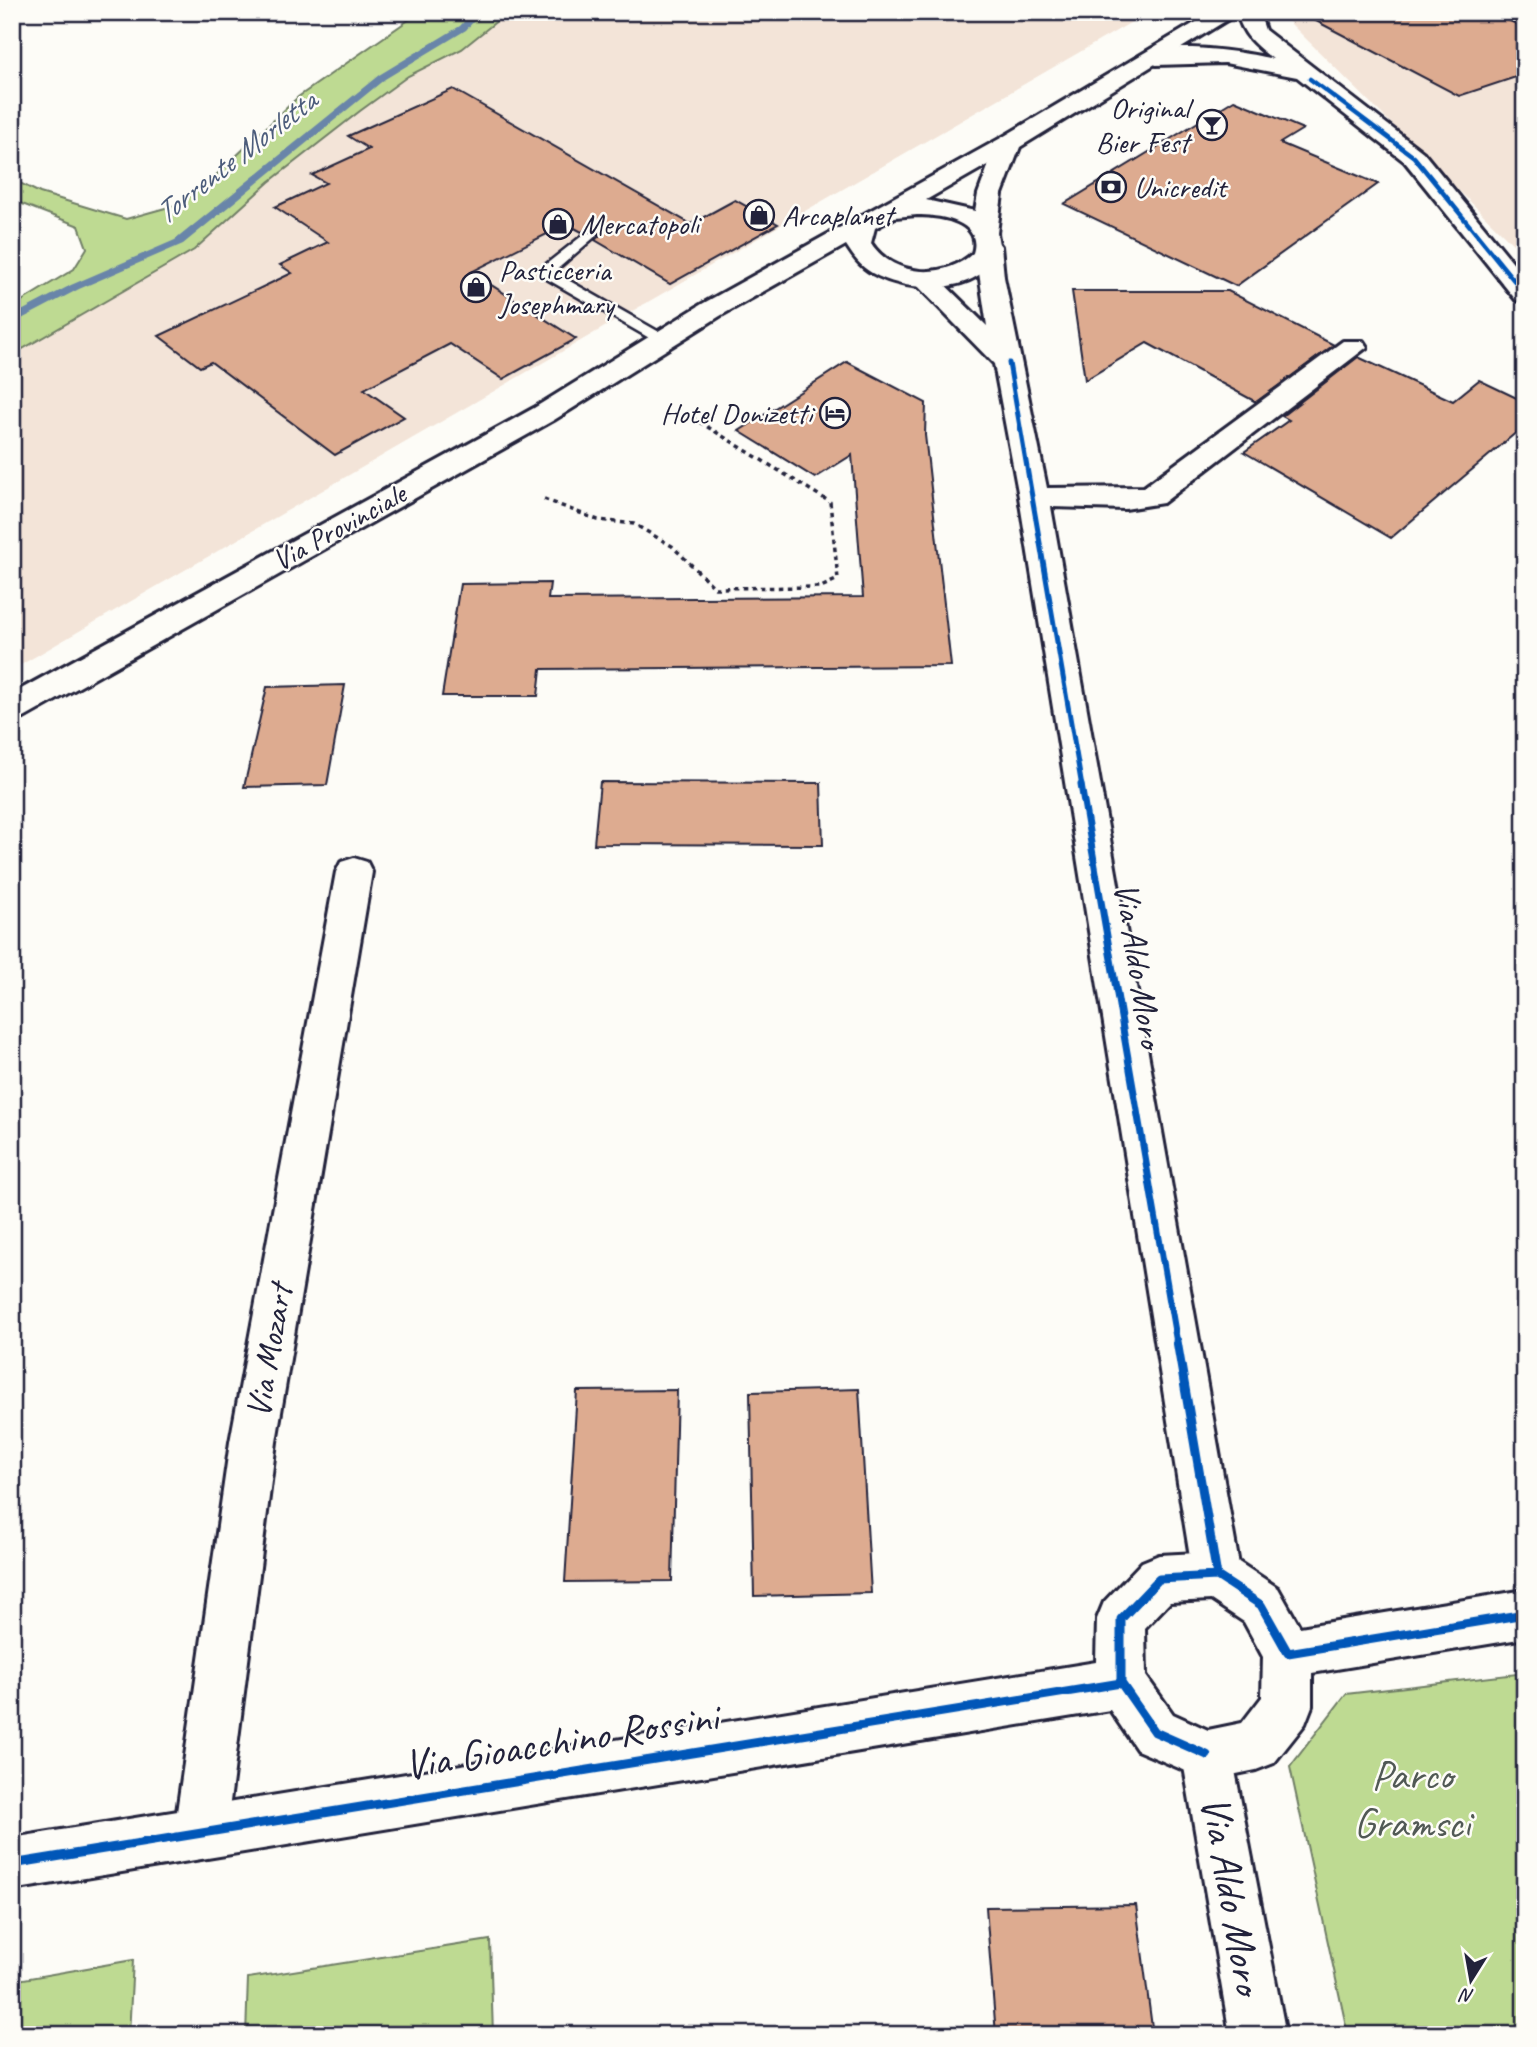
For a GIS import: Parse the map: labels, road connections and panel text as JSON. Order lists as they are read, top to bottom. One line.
{"streets":{"street":["Via Provinciale","Via Aldo Moro","Via Mozart","Via Gioacchino Rossini"]},"crossings":[["Via Provinciale","Via Aldo Moro"],["Via Aldo Moro","Via Gioacchino Rossini"],["Via Mozart","Via Gioacchino Rossini"]],"water":["Torrente Morletta"],"parks":["Parco Gramsci"],"places":{"bar":["Original Bier Fest"],"bank":["Unicredit"],"shop":["Arcaplanet","Mercatopoli","Pasticceria Josephmary"],"hotel":["Hotel Donizetti"]},"north":"bottom"}
